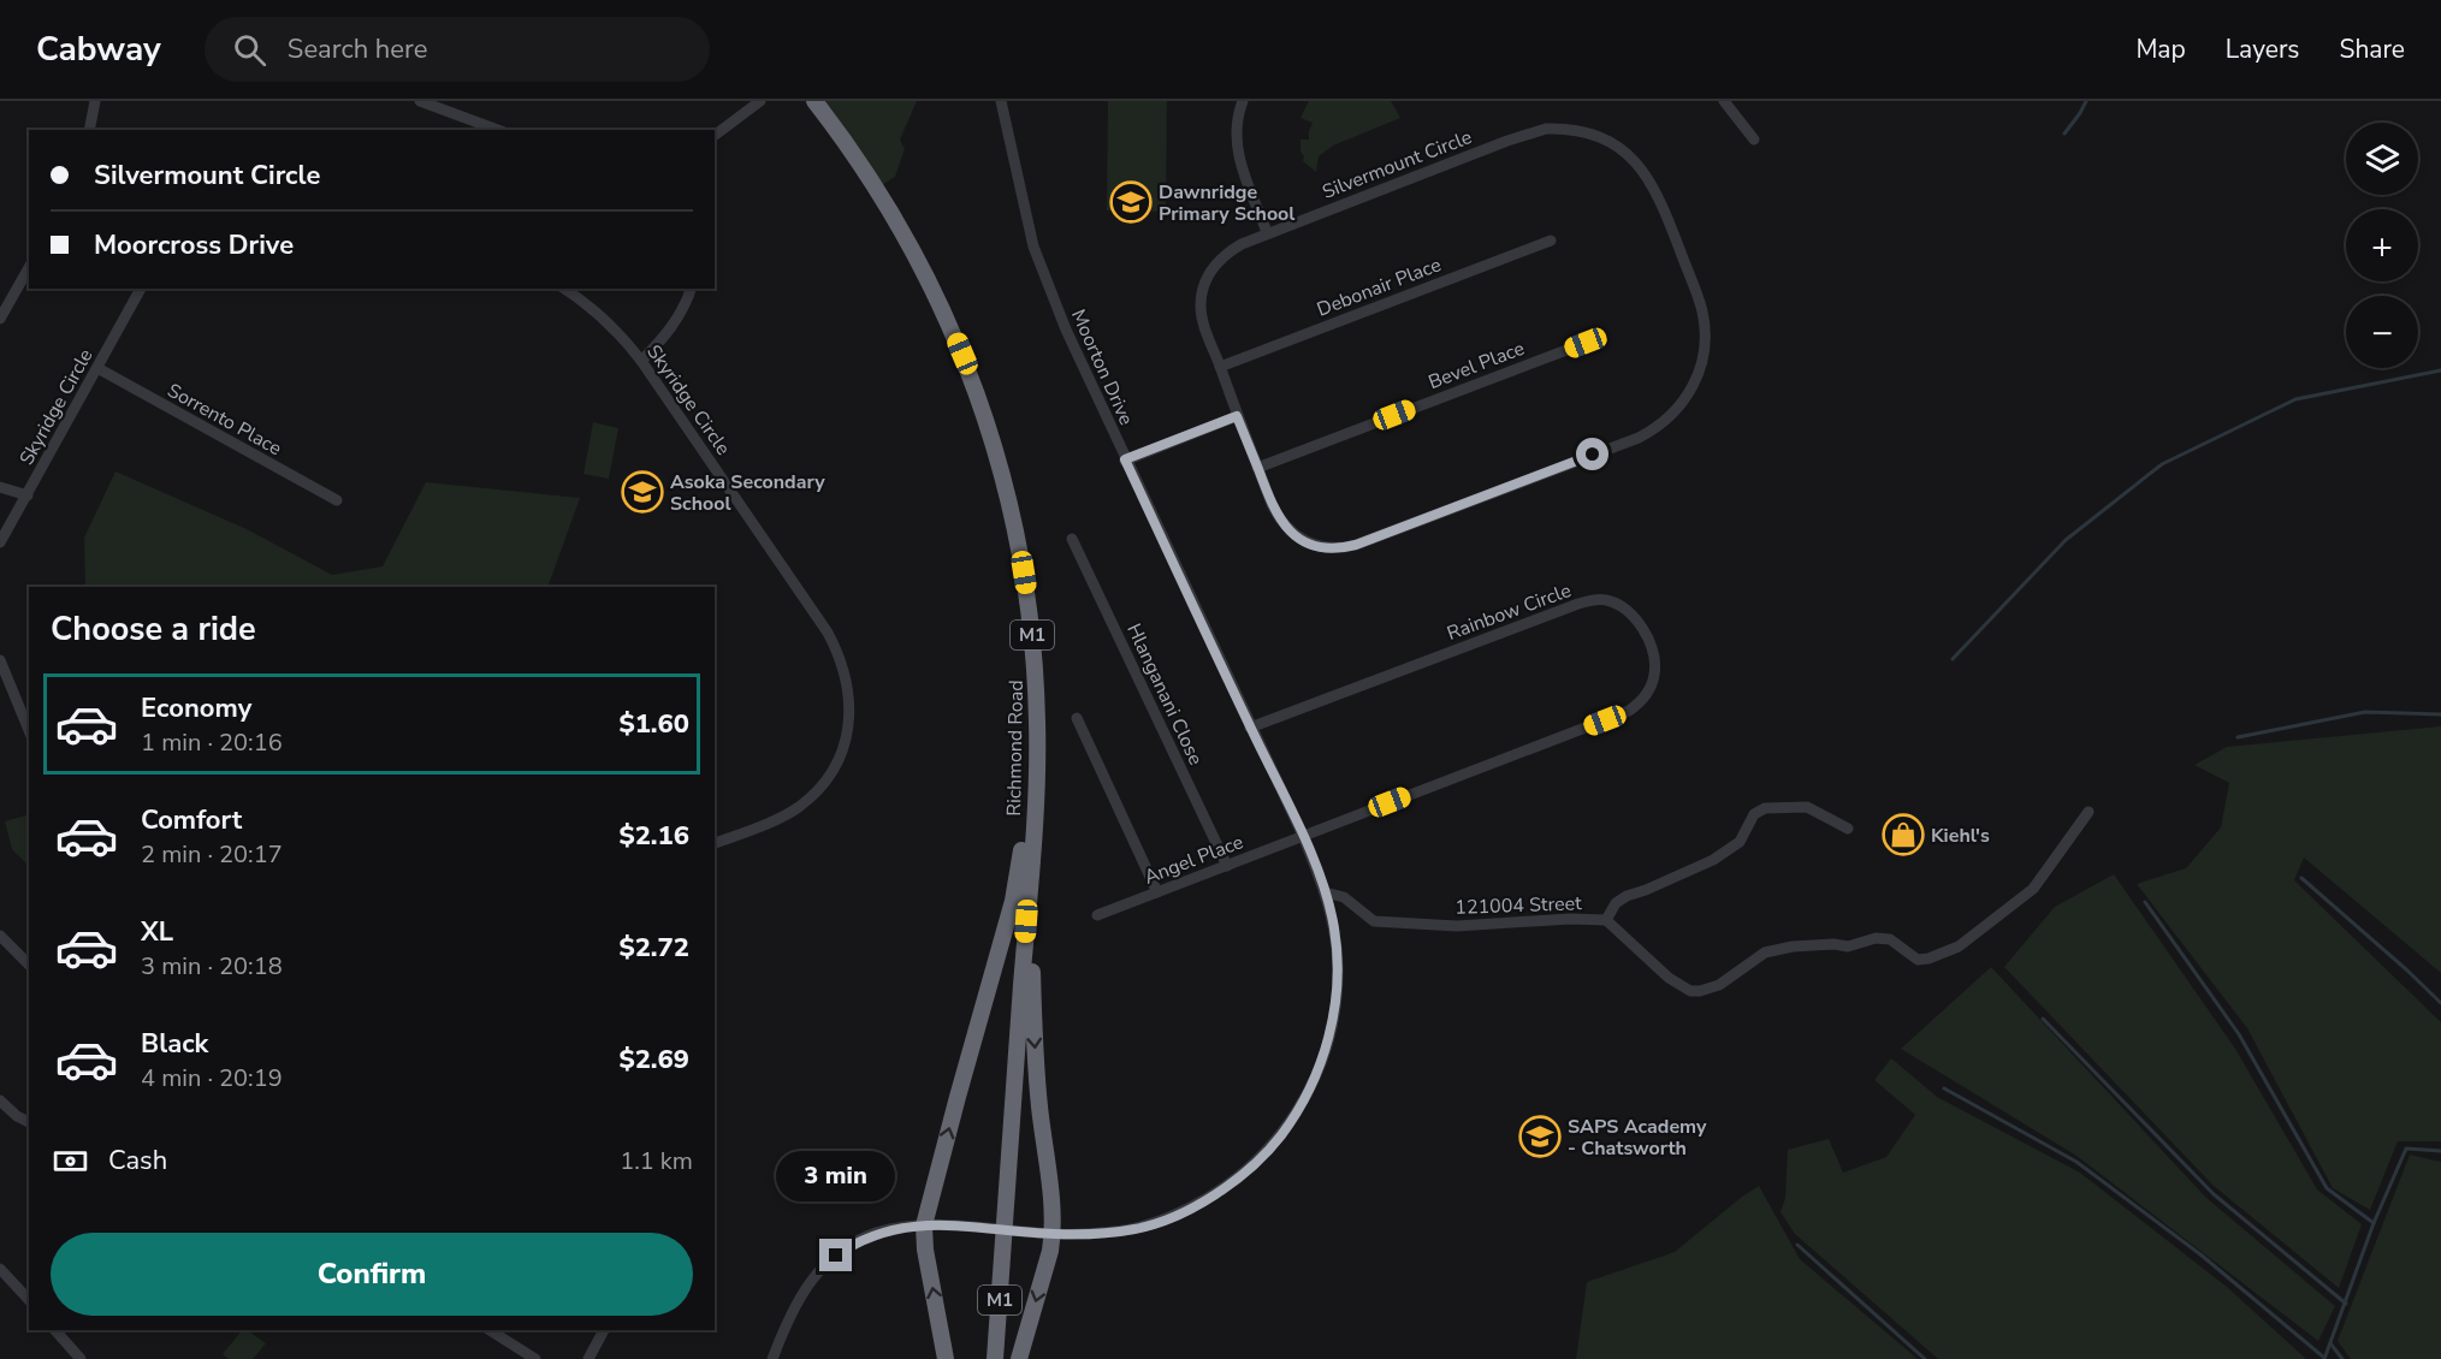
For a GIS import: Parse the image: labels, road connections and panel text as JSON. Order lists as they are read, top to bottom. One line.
{"streets":{"highway":["M1","Richmond Road"],"street":["Silvermount Circle","Debonair Place","Bevel Place","Moorton Drive","Skyridge Circle","Sorrento Place","Rainbow Circle","Hlanganani Close","Angel Place","121004 Street"]},"crossings":[["Silvermount Circle","Debonair Place"],["Silvermount Circle","Bevel Place"],["Moorton Drive","Rainbow Circle"],["Moorton Drive","Angel Place"],["Moorton Drive","121004 Street"],["Skyridge Circle","Sorrento Place"],["Rainbow Circle","Angel Place"],["Hlanganani Close","Angel Place"]],"places":{"school or university":["Dawnridge Primary School","Asoka Secondary School","SAPS Academy - Chatsworth"],"shop":["Kiehl's"]},"page":{"header":"Cabway","search":"Search here","nav":["Map","Layers","Share"],"map_buttons":["+","−"],"banner":["Silvermount Circle","Moorcross Drive"],"heading":"Choose a ride","list":[{"name":"Economy","note":"1 min · 20:16","value":"$1.60"},{"name":"Comfort","note":"2 min · 20:17","value":"$2.16"},{"name":"XL","note":"3 min · 20:18","value":"$2.72"},{"name":"Black","note":"4 min · 20:19","value":"$2.69"}],"pay":["Cash","1.1 km"],"bubble":"3 min","buttons":"Confirm"}}
